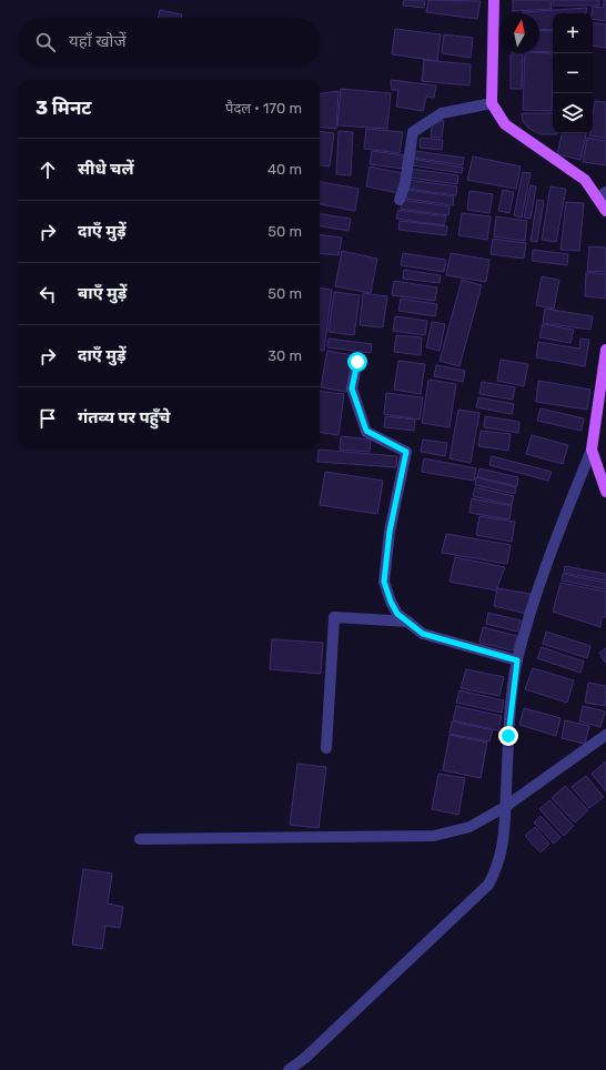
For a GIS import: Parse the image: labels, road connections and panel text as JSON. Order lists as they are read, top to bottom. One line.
{"north":"top","page":{"map_buttons":["+","−"],"search":"यहाँ खोजें","heading":["3 मिनट","पैदल · 170 m"],"list":[["सीधे चलें","40 m"],["दाएँ मुड़ें","50 m"],["बाएँ मुड़ें","50 m"],["दाएँ मुड़ें","30 m"],"गंतव्य पर पहुँचे"]}}
